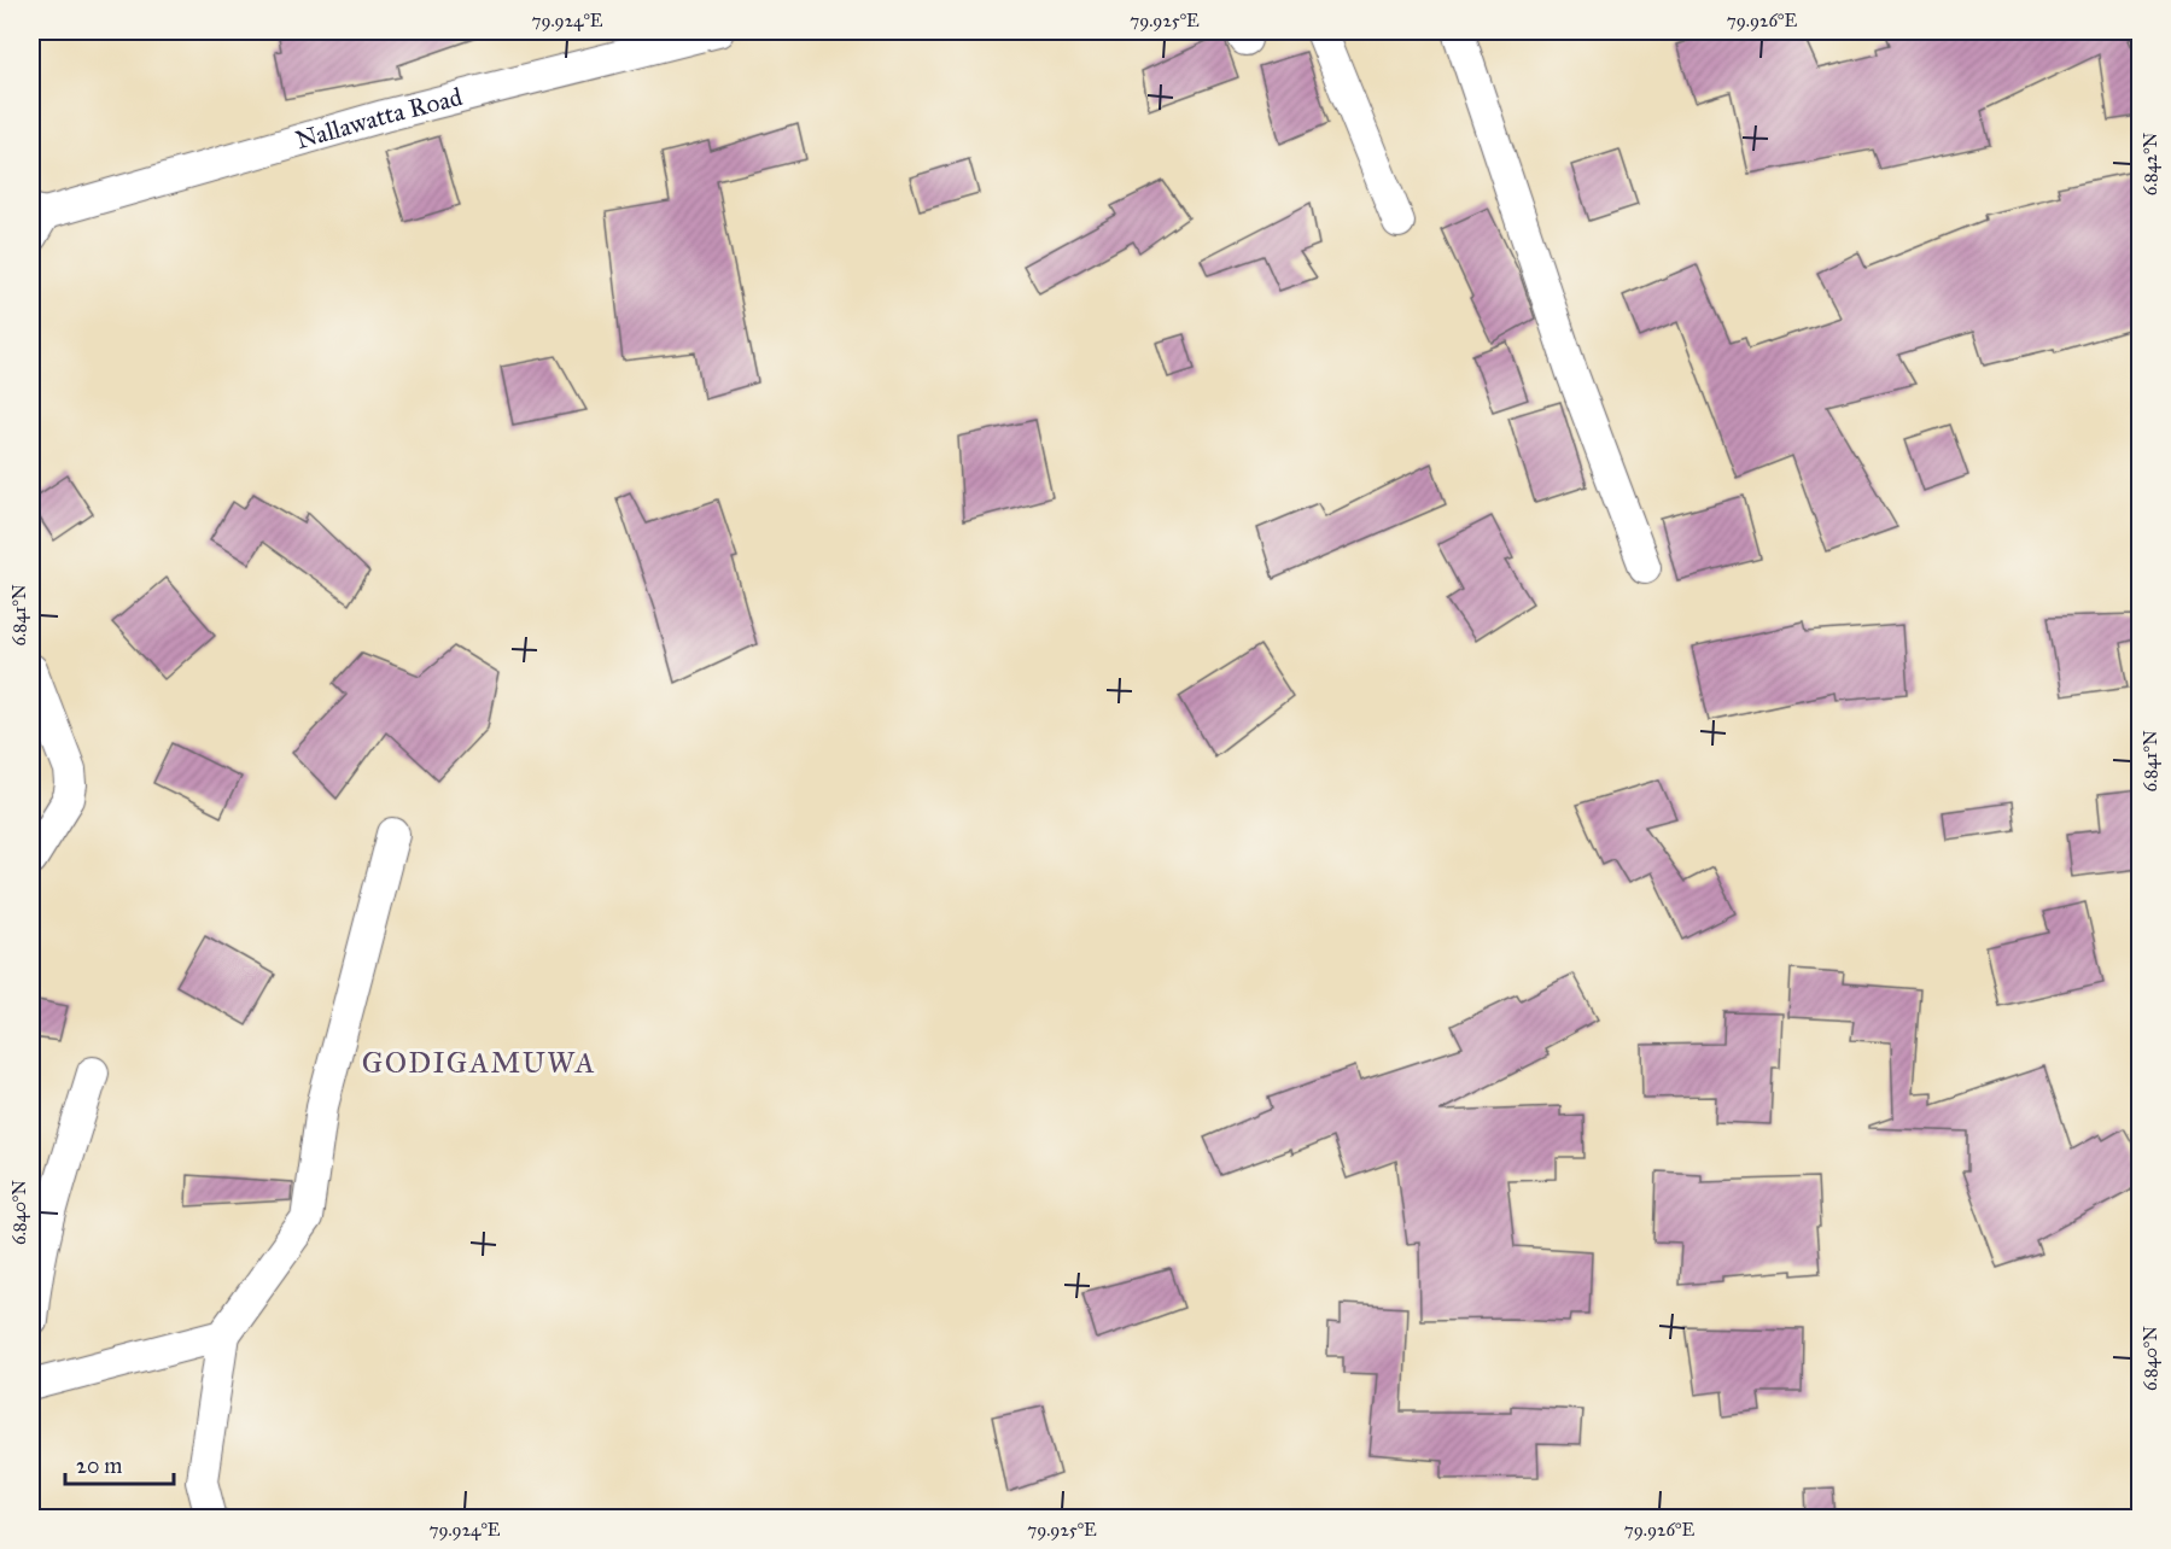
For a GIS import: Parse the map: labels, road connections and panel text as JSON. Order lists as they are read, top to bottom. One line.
{"streets":{"street":["Nallawatta Road"]},"districts":["GODIGAMUWA"],"scale_bar":"20 m","coordinates":["79.924°E","79.925°E","79.926°E","6.842°N","6.841°N","6.840°N"]}
